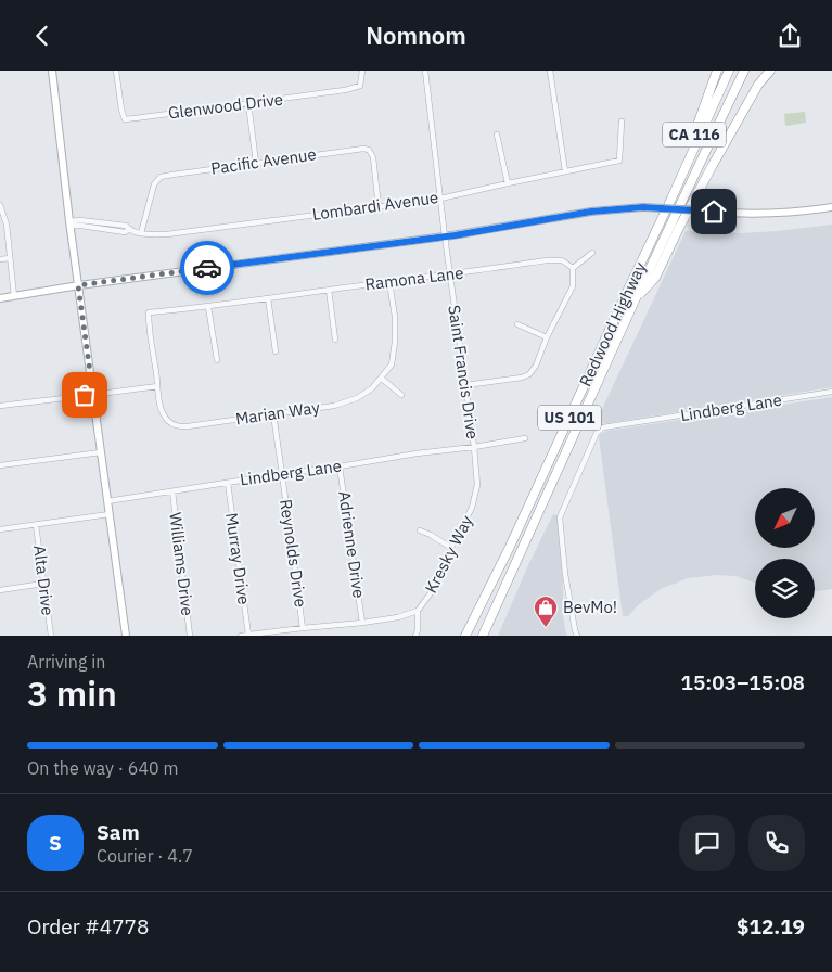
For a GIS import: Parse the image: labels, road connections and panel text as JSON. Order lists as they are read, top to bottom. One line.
{"streets":{"highway":["CA 116","Redwood Highway","US 101"],"street":["Glenwood Drive","Pacific Avenue","Lombardi Avenue","Ramona Lane","Saint Francis Drive","Lindberg Lane","Marian Way","Adrienne Drive","Reynolds Drive","Kresky Way","Murray Drive","Williams Drive","Alta Drive"]},"crossings":[["CA 116","Redwood Highway"],["Pacific Avenue","Lombardi Avenue"],["Lombardi Avenue","Saint Francis Drive"],["Ramona Lane","Saint Francis Drive"],["Ramona Lane","Marian Way"],["Saint Francis Drive","Lindberg Lane"],["Saint Francis Drive","Kresky Way"],["Lindberg Lane","Adrienne Drive"],["Lindberg Lane","Reynolds Drive"],["Lindberg Lane","Kresky Way"],["Lindberg Lane","Murray Drive"],["Lindberg Lane","Williams Drive"],["Marian Way","Reynolds Drive"],["Adrienne Drive","Kresky Way"],["Reynolds Drive","Kresky Way"],["Kresky Way","Murray Drive"]],"places":{"shop":["BevMo!"]},"north":"bottom left","page":{"header":"Nomnom","heading":["3 min","Arriving in","15:03–15:08"],"panel":["Sam","Courier · 4.7","Order #4778","$12.19"],"bar":"On the way · 640 m","round":"S"}}
